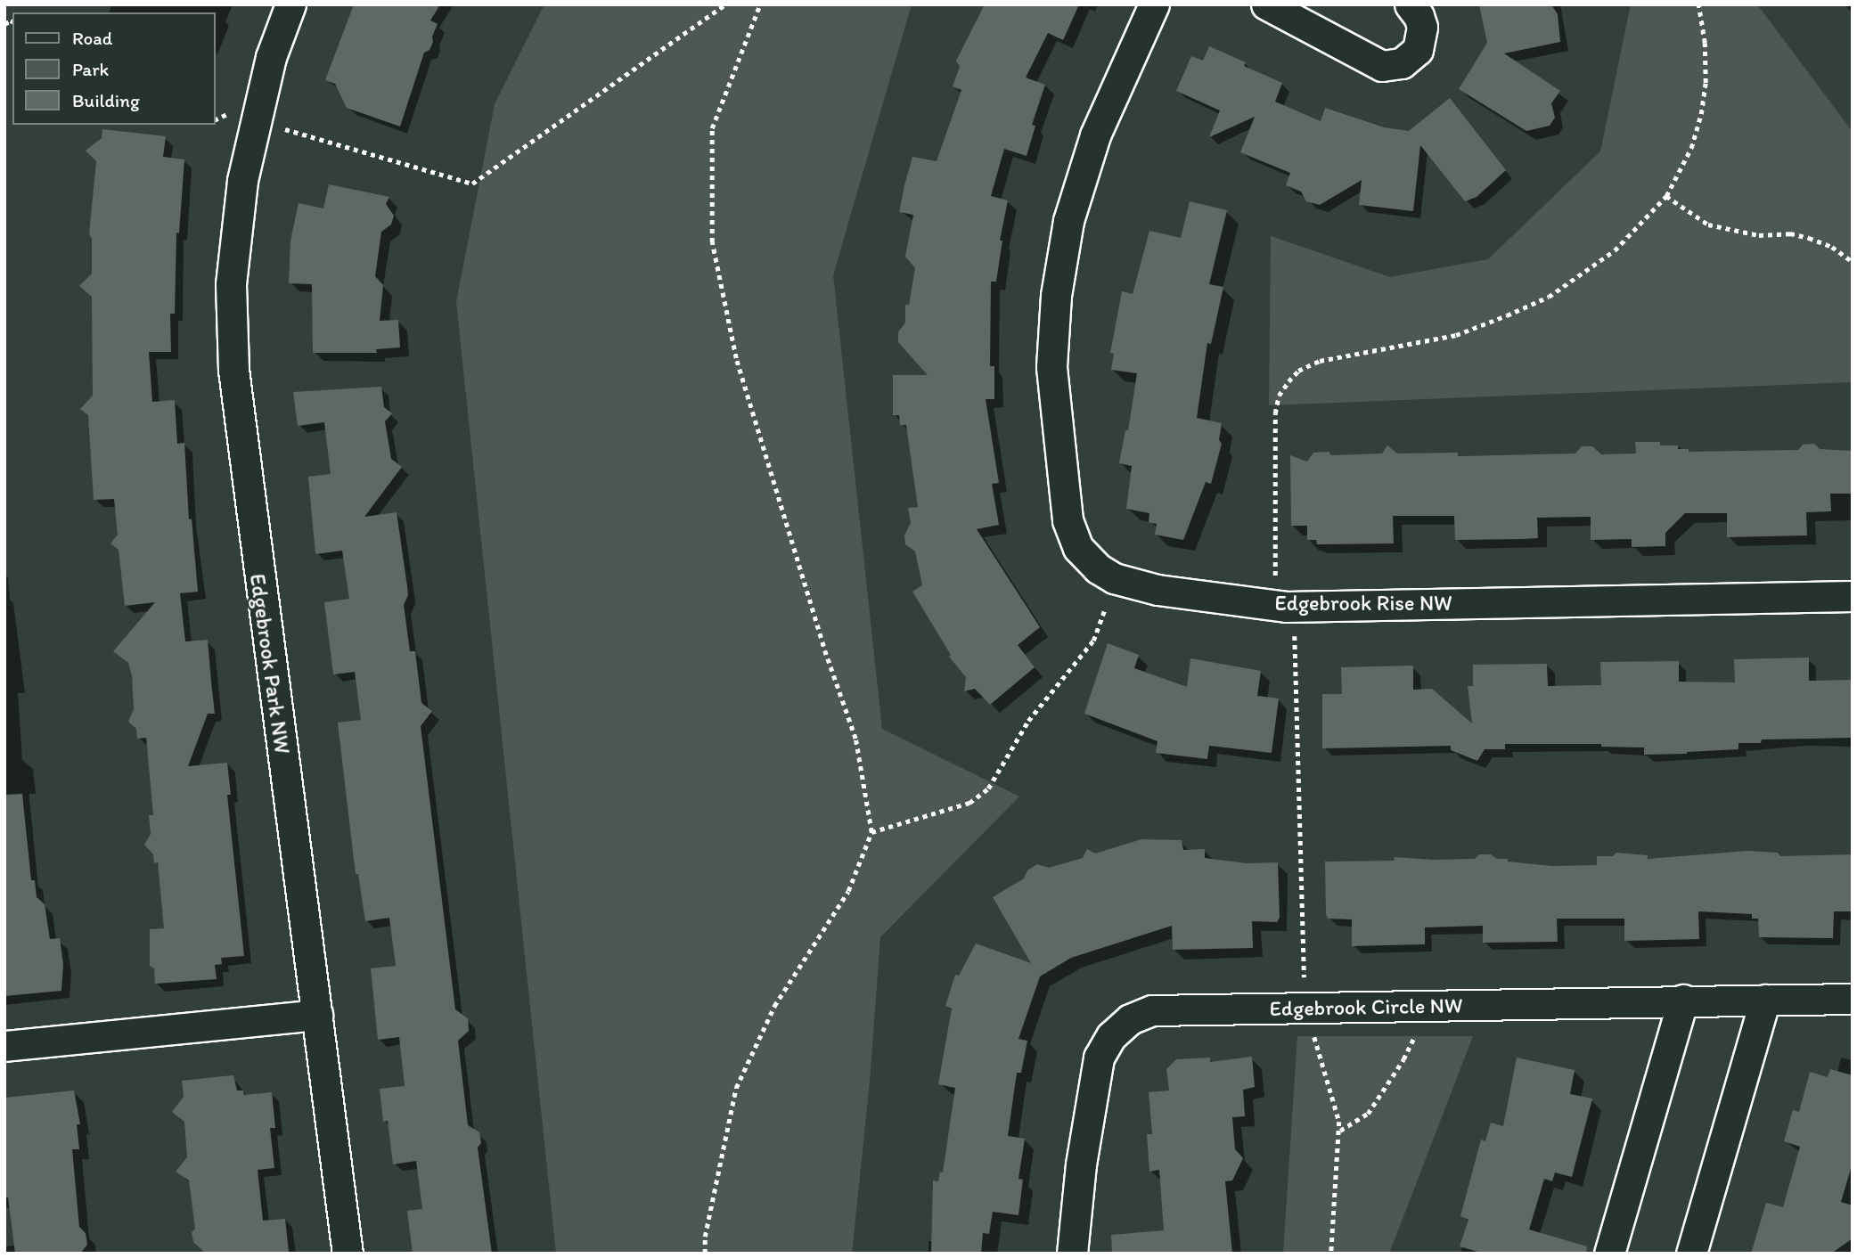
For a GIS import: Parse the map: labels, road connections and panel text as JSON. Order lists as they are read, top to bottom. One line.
{"streets":{"street":["Edgebrook Rise NW","Edgebrook Park NW","Edgebrook Circle NW"]},"legend":["Road","Park","Building"]}
